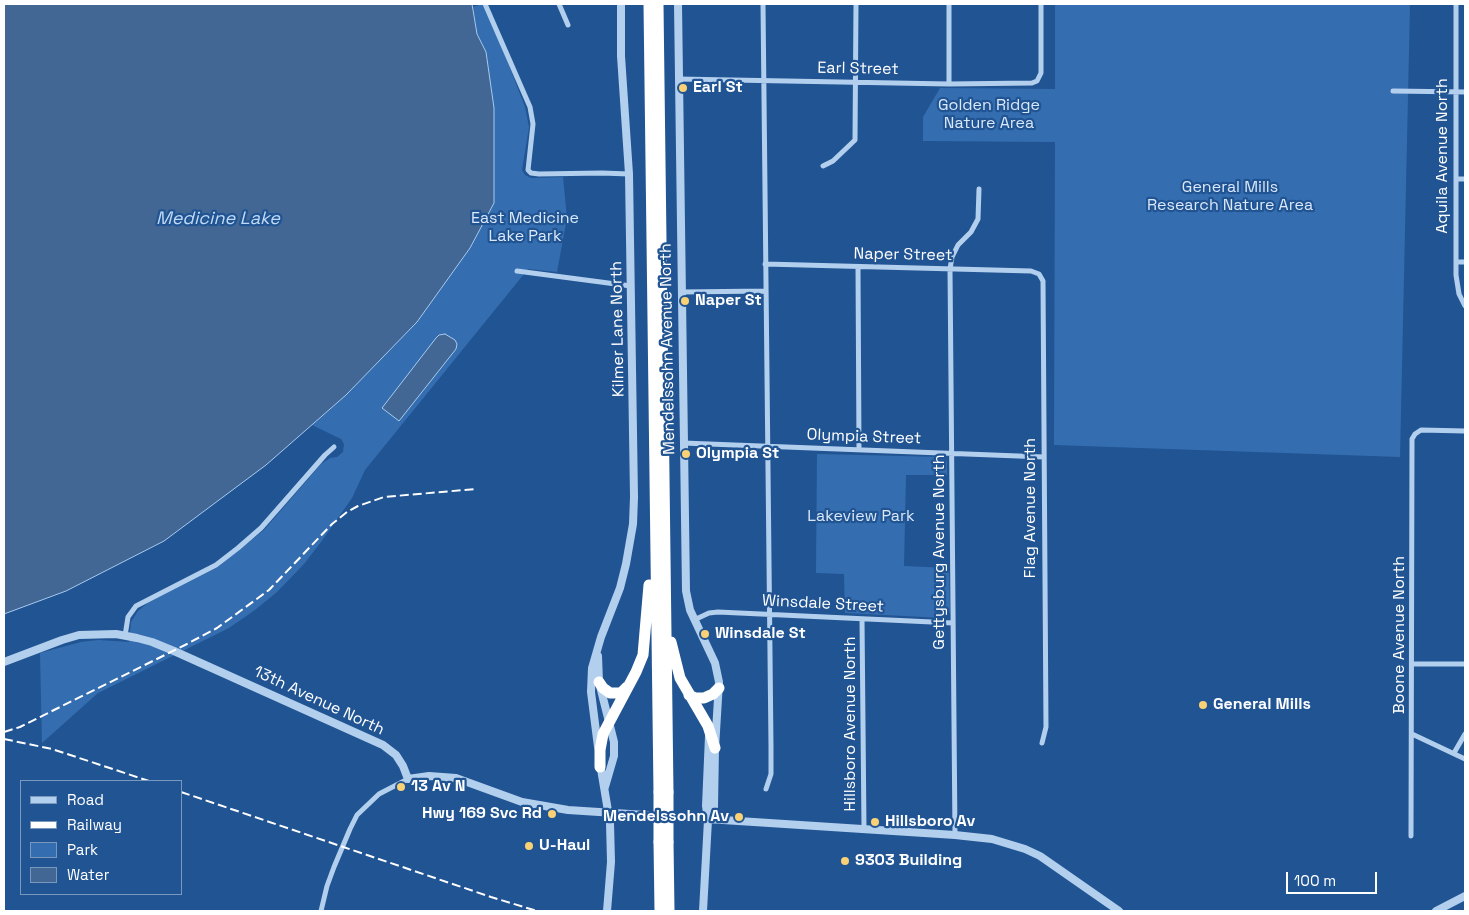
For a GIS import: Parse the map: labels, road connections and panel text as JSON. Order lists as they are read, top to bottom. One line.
{"streets":{"street":["Earl Street","Aquila Avenue North","Naper Street","Kilmer Lane North","Mendelssohn Avenue North","Olympia Street","Flag Avenue North","Gettysburg Avenue North","Winsdale Street","Boone Avenue North","13th Avenue North","Hillsboro Avenue North"]},"crossings":[["Earl Street","Mendelssohn Avenue North"],["Naper Street","Flag Avenue North"],["Naper Street","Gettysburg Avenue North"],["Mendelssohn Avenue North","Olympia Street"],["Mendelssohn Avenue North","Winsdale Street"],["Olympia Street","Flag Avenue North"],["Olympia Street","Gettysburg Avenue North"],["Gettysburg Avenue North","Winsdale Street"],["Winsdale Street","Hillsboro Avenue North"]],"water":["Medicine Lake"],"parks":["Golden Ridge Nature Area","General Mills Research Nature Area","East Medicine Lake Park","Lakeview Park"],"places":["Earl St","Naper St","Olympia St","Winsdale St","General Mills","13 Av N","Hwy 169 Svc Rd","Mendelssohn Av","Hillsboro Av","U-Haul","9303 Building"],"legend":["Road","Railway","Park","Water"],"scale_bar":"100 m"}
